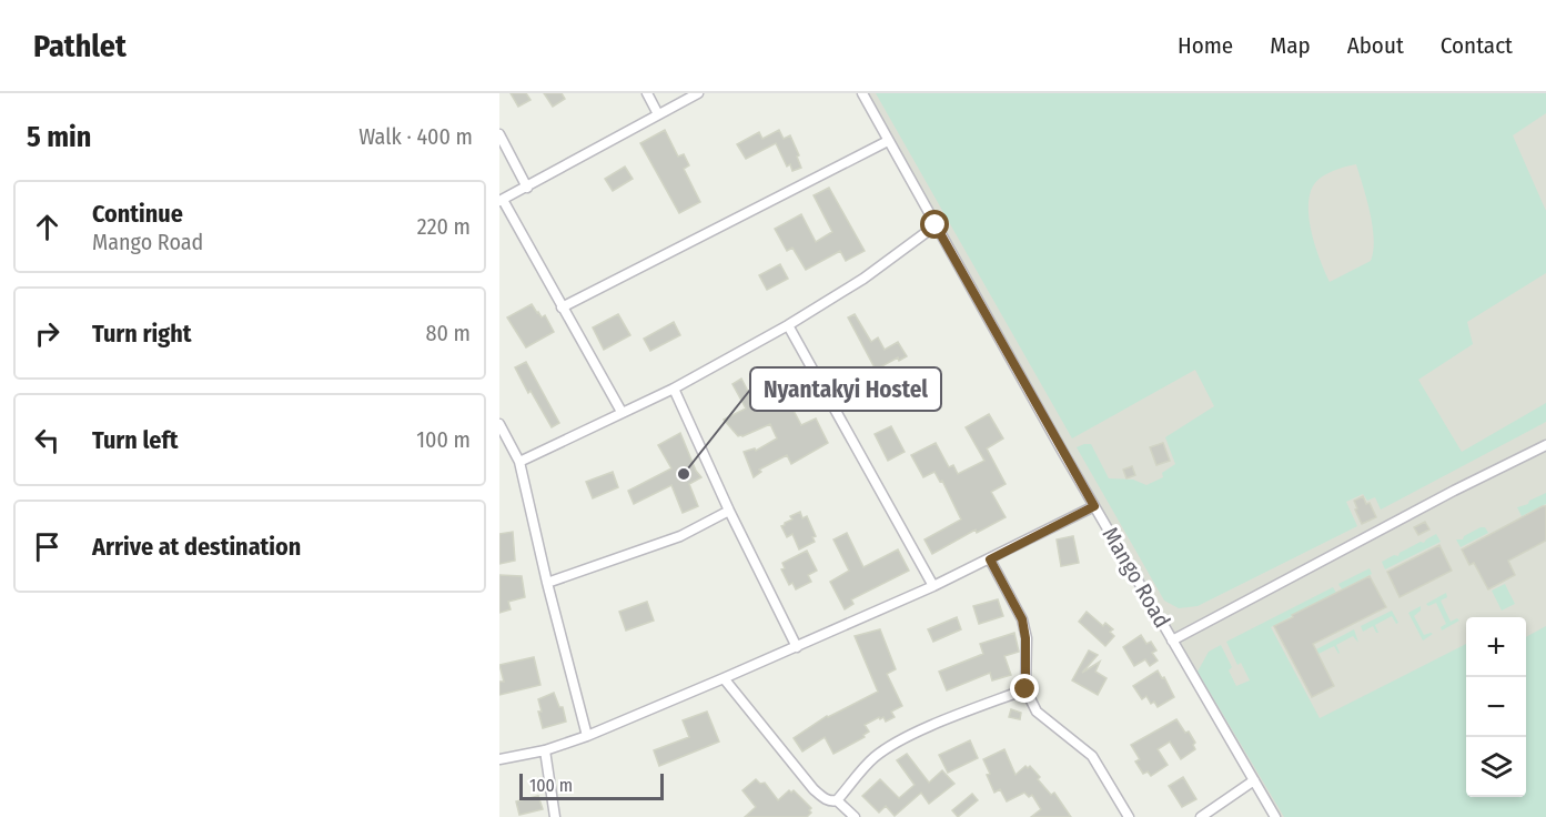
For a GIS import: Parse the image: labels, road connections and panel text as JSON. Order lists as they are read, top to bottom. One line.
{"streets":{"street":["Mango Road"]},"places":["Nyantakyi Hostel"],"scale_bar":"100 m","page":{"header":"Pathlet","nav":["Home","Map","About","Contact"],"heading":["5 min","Walk · 400 m"],"list":[["Continue","Mango Road","220 m"],["Turn right","80 m"],["Turn left","100 m"],"Arrive at destination"],"map_buttons":["+","−"],"scale":"100 m"}}
